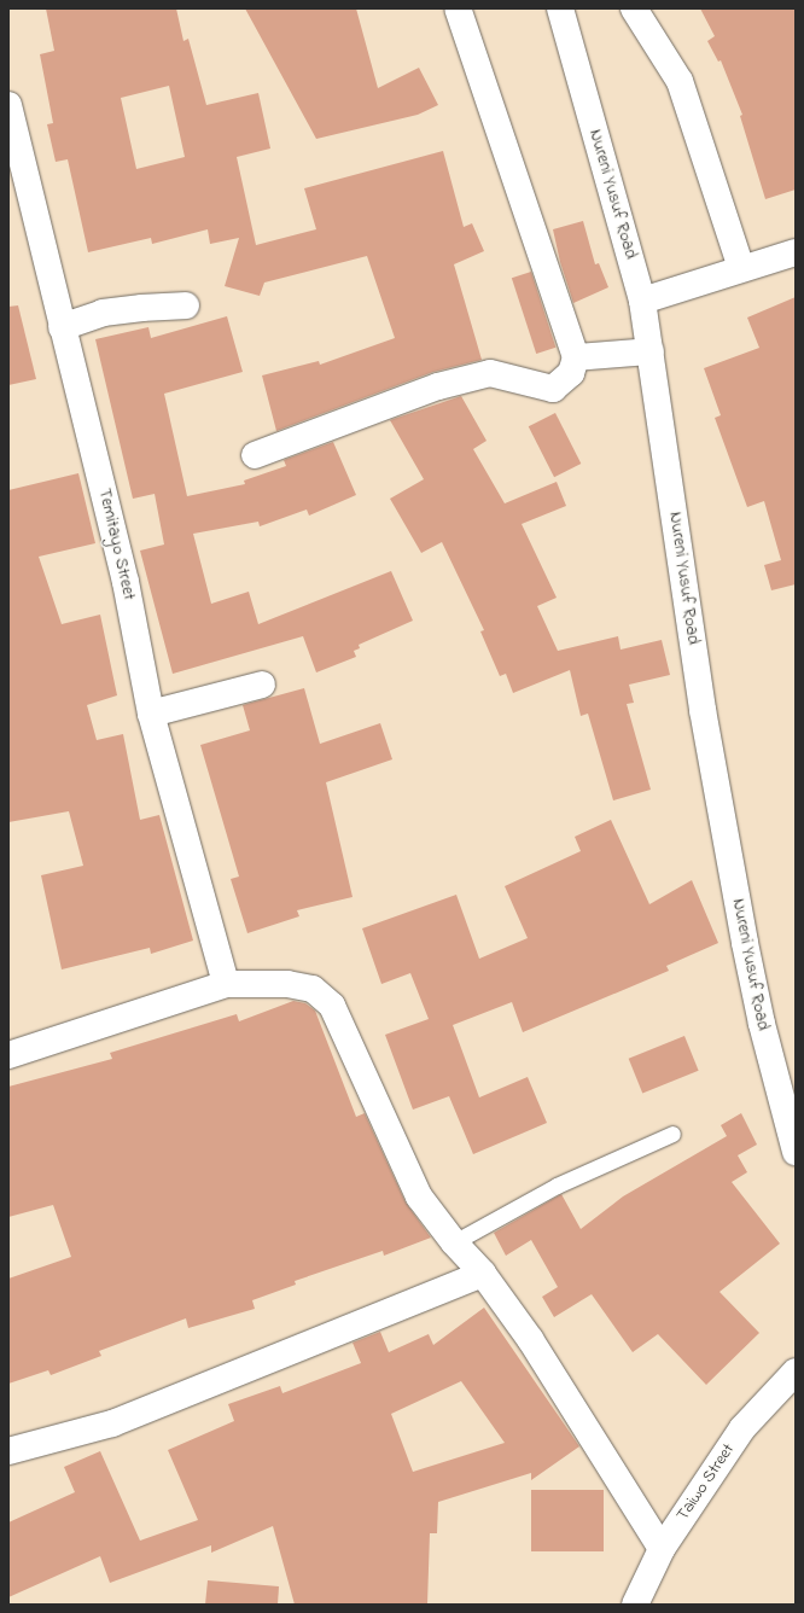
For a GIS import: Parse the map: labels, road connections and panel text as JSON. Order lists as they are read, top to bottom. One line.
{"streets":{"street":["Nureni Yusuf Road","Temitayo Street","Taiwo Street"]}}
